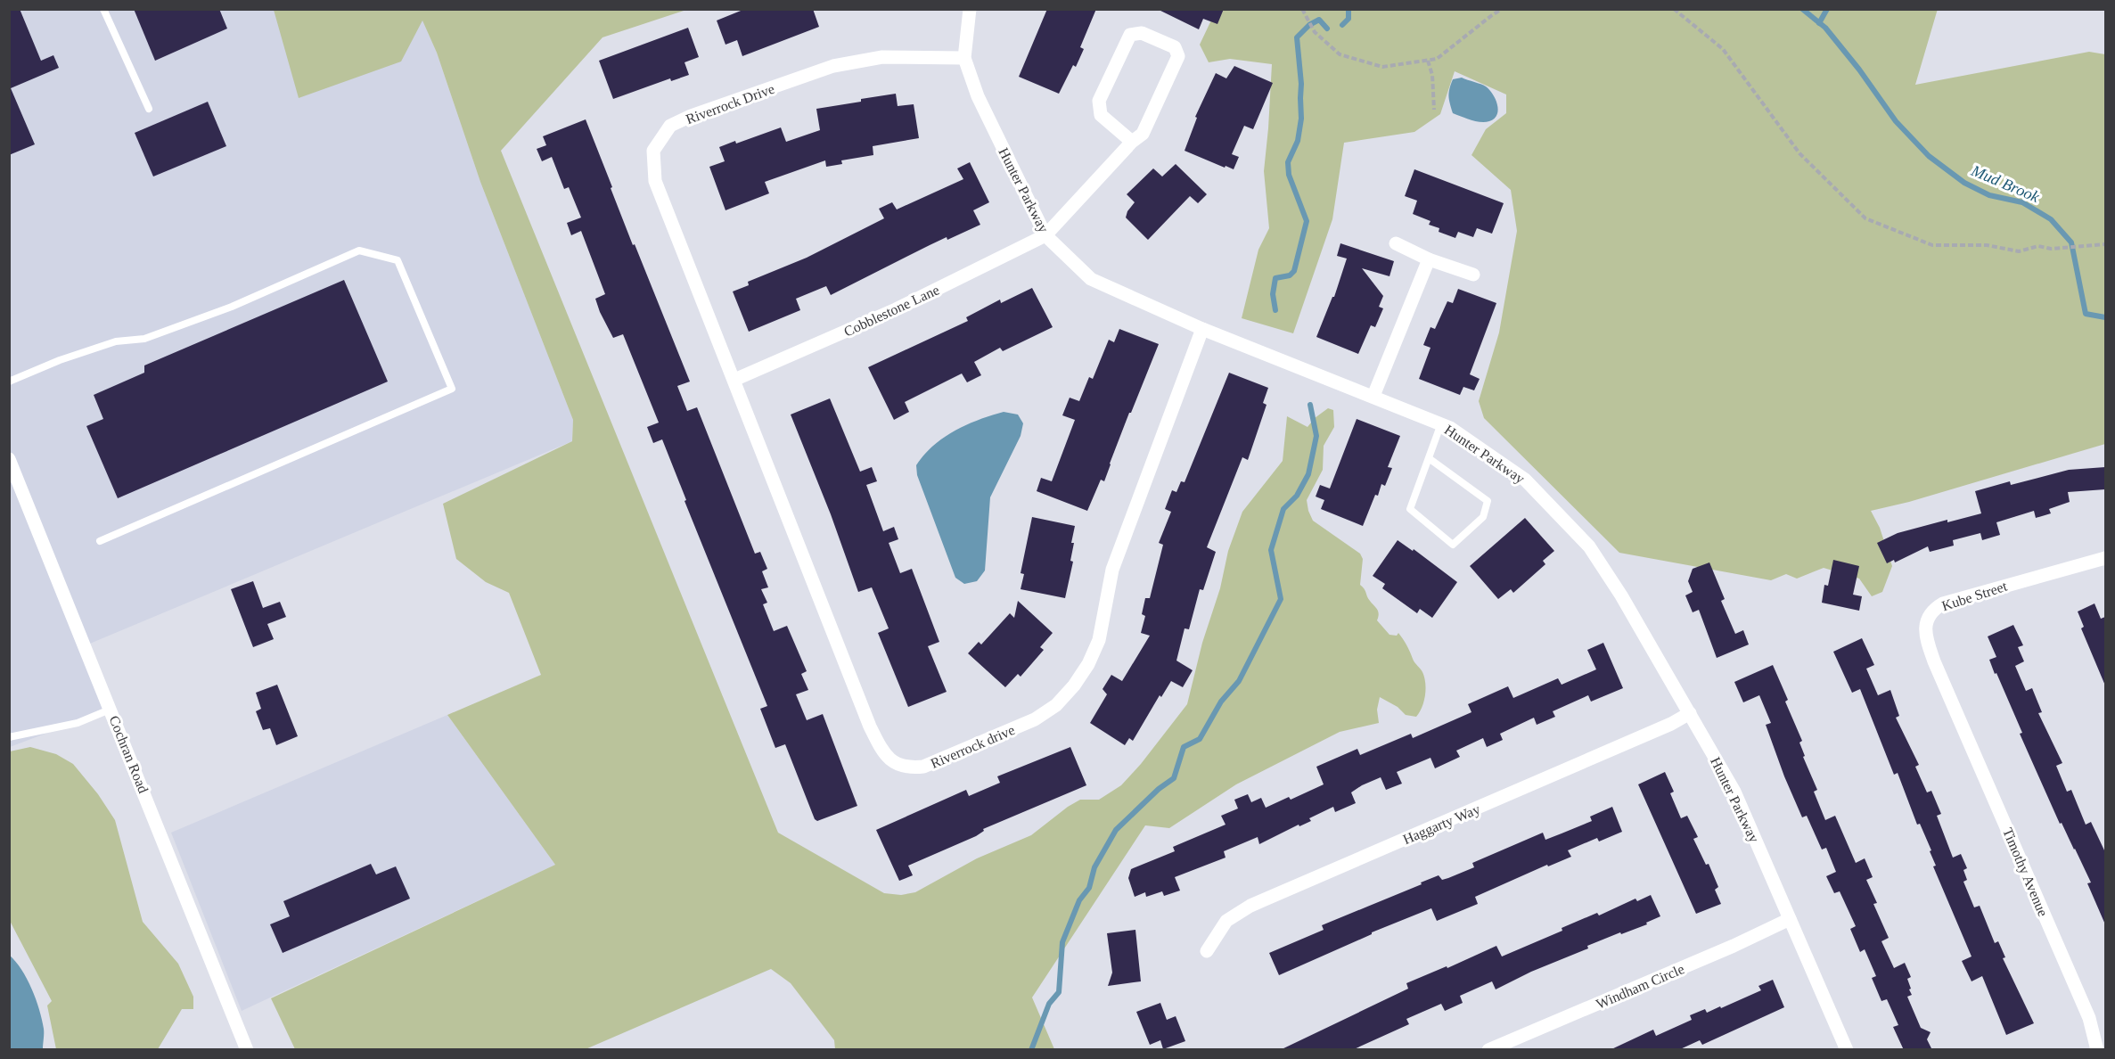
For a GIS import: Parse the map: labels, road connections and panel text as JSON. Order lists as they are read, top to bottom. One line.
{"streets":{"street":["Riverrock Drive","Hunter Parkway","Cobblestone Lane","Kube Street","Riverrock drive","Cochran Road","Haggarty Way","Timothy Avenue","Windham Circle"]},"crossings":[["Riverrock Drive","Hunter Parkway"],["Riverrock Drive","Cobblestone Lane"],["Riverrock Drive","Riverrock drive"],["Hunter Parkway","Cobblestone Lane"],["Hunter Parkway","Riverrock drive"],["Hunter Parkway","Haggarty Way"],["Hunter Parkway","Windham Circle"],["Cobblestone Lane","Riverrock drive"],["Kube Street","Timothy Avenue"]],"water":["Mud Brook"]}
